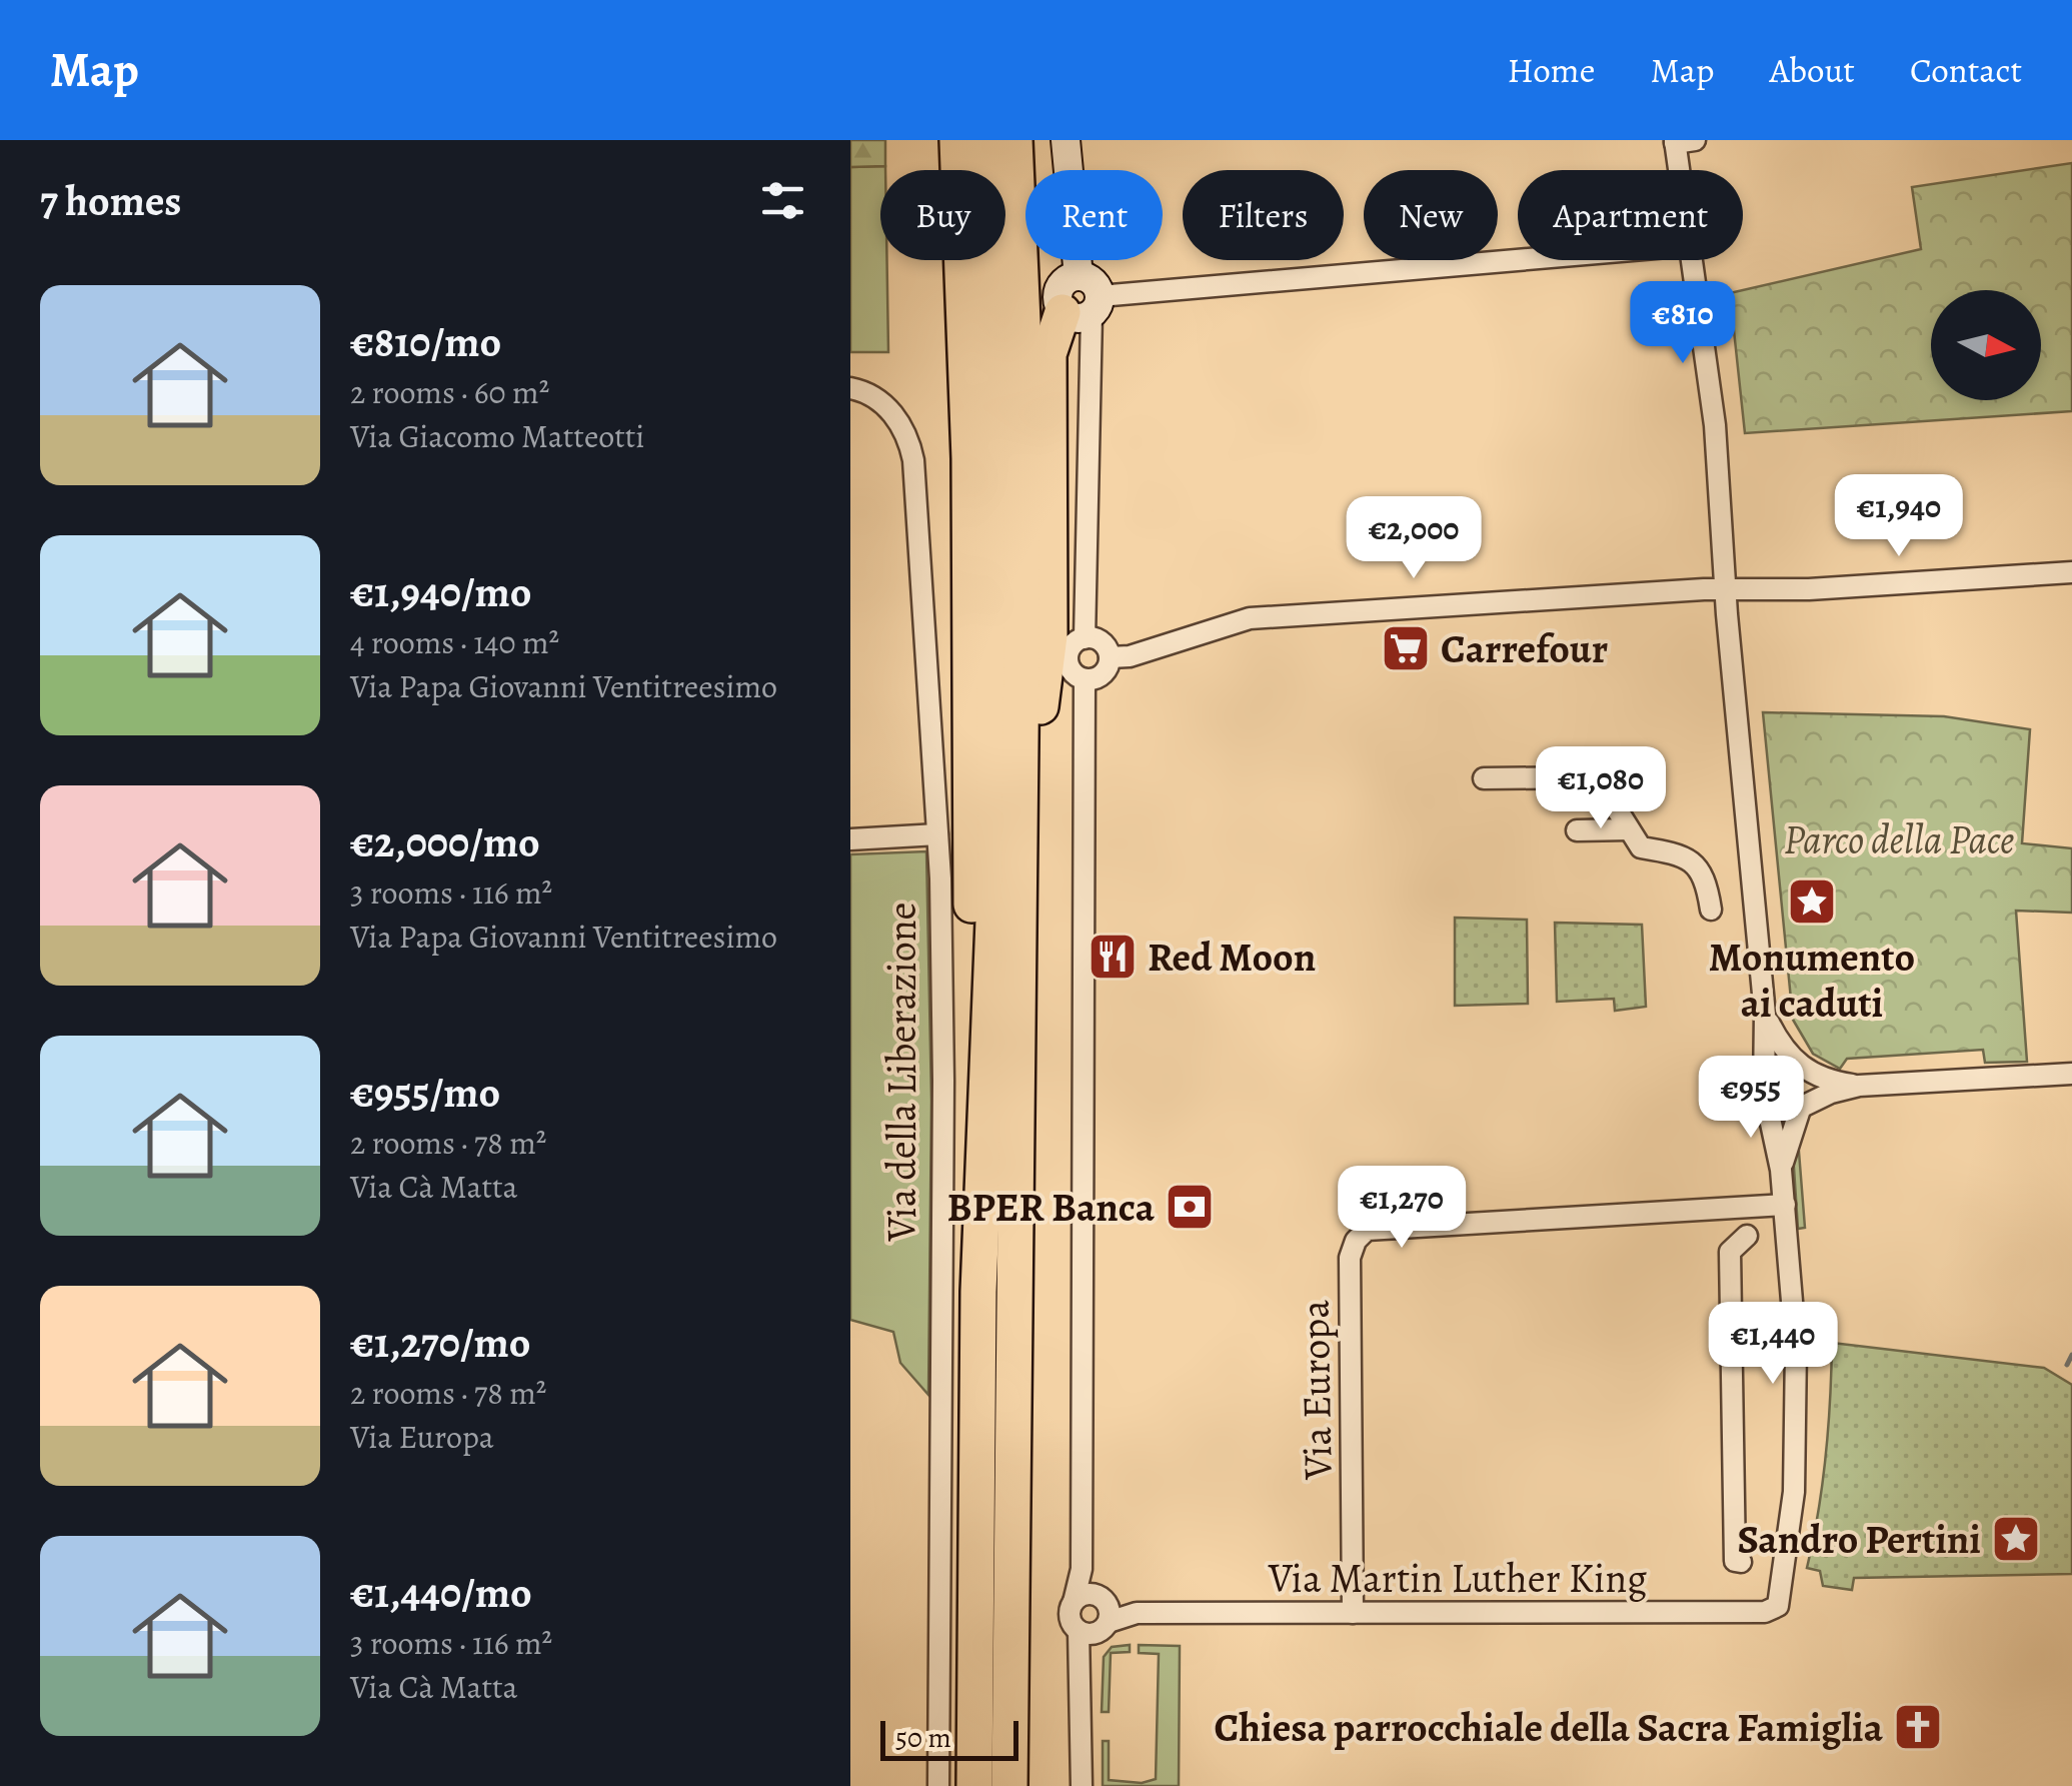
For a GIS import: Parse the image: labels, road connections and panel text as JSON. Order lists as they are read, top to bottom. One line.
{"streets":{"street":["Via della Liberazione","Via Europa","Via Martin Luther King"]},"crossings":[["Via Europa","Via Martin Luther King"]],"parks":["Parco della Pace"],"places":{"supermarket":["Carrefour"],"place":["Monumento ai caduti","Sandro Pertini"],"restaurant":["Red Moon"],"bank":["BPER Banca"],"church":["Chiesa parrocchiale della Sacra Famiglia"]},"scale_bar":"50 m","north":"right","page":{"header":"Map","nav":["Home","Map","About","Contact"],"heading":"7 homes","chip":["Buy","Rent","Filters","New","Apartment"],"list":[{"name":"€810/mo","note":"2 rooms · 60 m² · Via Giacomo Matteotti"},{"name":"€1,940/mo","note":"4 rooms · 140 m² · Via Papa Giovanni Ventitreesimo"},{"name":"€2,000/mo","note":"3 rooms · 116 m² · Via Papa Giovanni Ventitreesimo"},{"name":"€955/mo","note":"2 rooms · 78 m² · Via Cà Matta"},{"name":"€1,270/mo","note":"2 rooms · 78 m² · Via Europa"},{"name":"€1,440/mo","note":"3 rooms · 116 m² · Via Cà Matta"}],"price":["€810","€1,940","€2,000","€1,080","€955","€1,270","€1,440"],"scale":"50 m"}}
